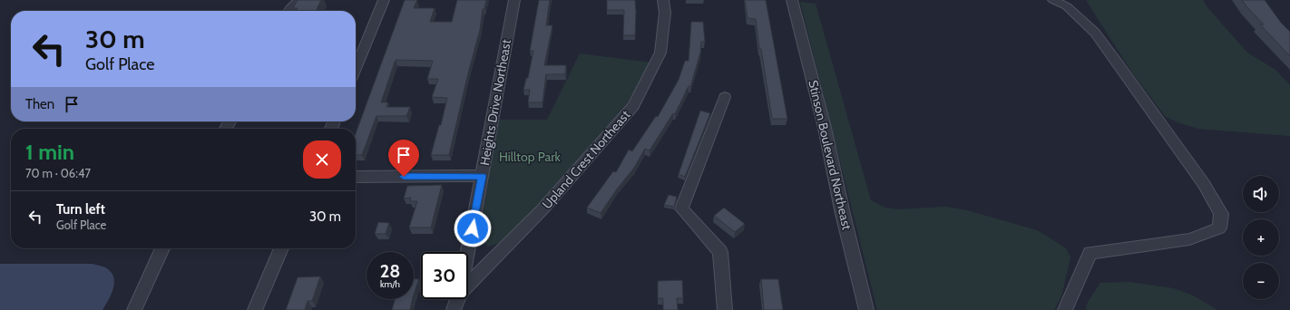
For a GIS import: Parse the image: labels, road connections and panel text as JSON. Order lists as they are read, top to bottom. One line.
{"streets":{"street":["Heights Drive Northeast","Stinson Boulevard Northeast","Upland Crest Northeast"]},"parks":["Hilltop Park"],"page":{"turn":["30 m","Golf Place"],"then":"Then","heading":["1 min","70 m · 06:47"],"map_buttons":["+","−"],"list":[{"name":"Turn left","note":"Golf Place","value":"30 m"}],"speed":"28 km/h","limit":"30"}}
